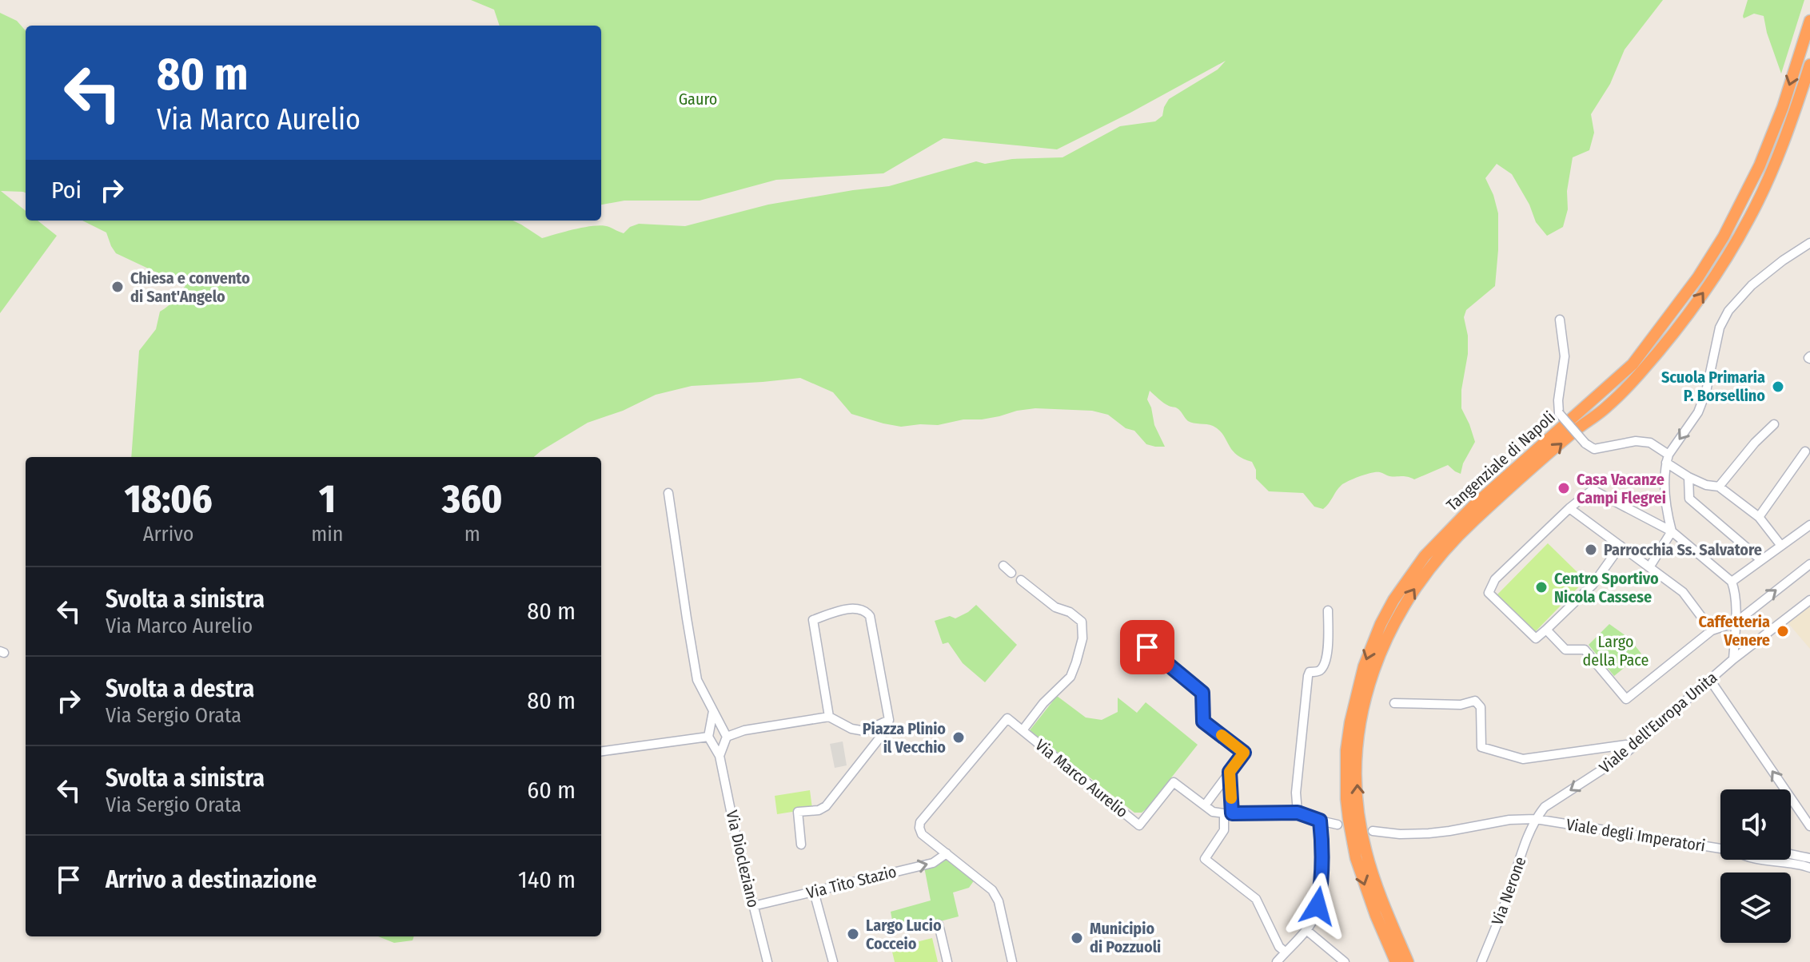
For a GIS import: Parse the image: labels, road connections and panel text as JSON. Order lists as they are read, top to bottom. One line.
{"streets":{"highway":["Tangenziale di Napoli"],"street":["Viale dell'Europa Unita","Via Marco Aurelio","Viale degli Imperatori","Via Diocleziano","Via Tito Stazio","Via Nerone"]},"crossings":[["Viale dell'Europa Unita","Viale degli Imperatori"],["Viale dell'Europa Unita","Via Nerone"],["Via Marco Aurelio","Via Tito Stazio"],["Viale degli Imperatori","Via Nerone"],["Via Diocleziano","Via Tito Stazio"]],"one_way":["Via Tito Stazio"],"parks":["Gauro","Largo della Pace"],"places":["Chiesa e convento di Sant'Angelo","Scuola Primaria P. Borsellino","Casa Vacanze Campi Flegrei","Parrocchia Ss. Salvatore","Centro Sportivo Nicola Cassese","Caffetteria Venere","Piazza Plinio il Vecchio","Largo Lucio Cocceio","Municipio di Pozzuoli"],"page":{"turn":["80 m","Via Marco Aurelio"],"then":"Poi","eta":["18:06","Arrivo","1","min","360","m"],"list":[{"name":"Svolta a sinistra","note":"Via Marco Aurelio","value":"80 m"},{"name":"Svolta a destra","note":"Via Sergio Orata","value":"80 m"},{"name":"Svolta a sinistra","note":"Via Sergio Orata","value":"60 m"},{"name":"Arrivo a destinazione","value":"140 m"}]}}
